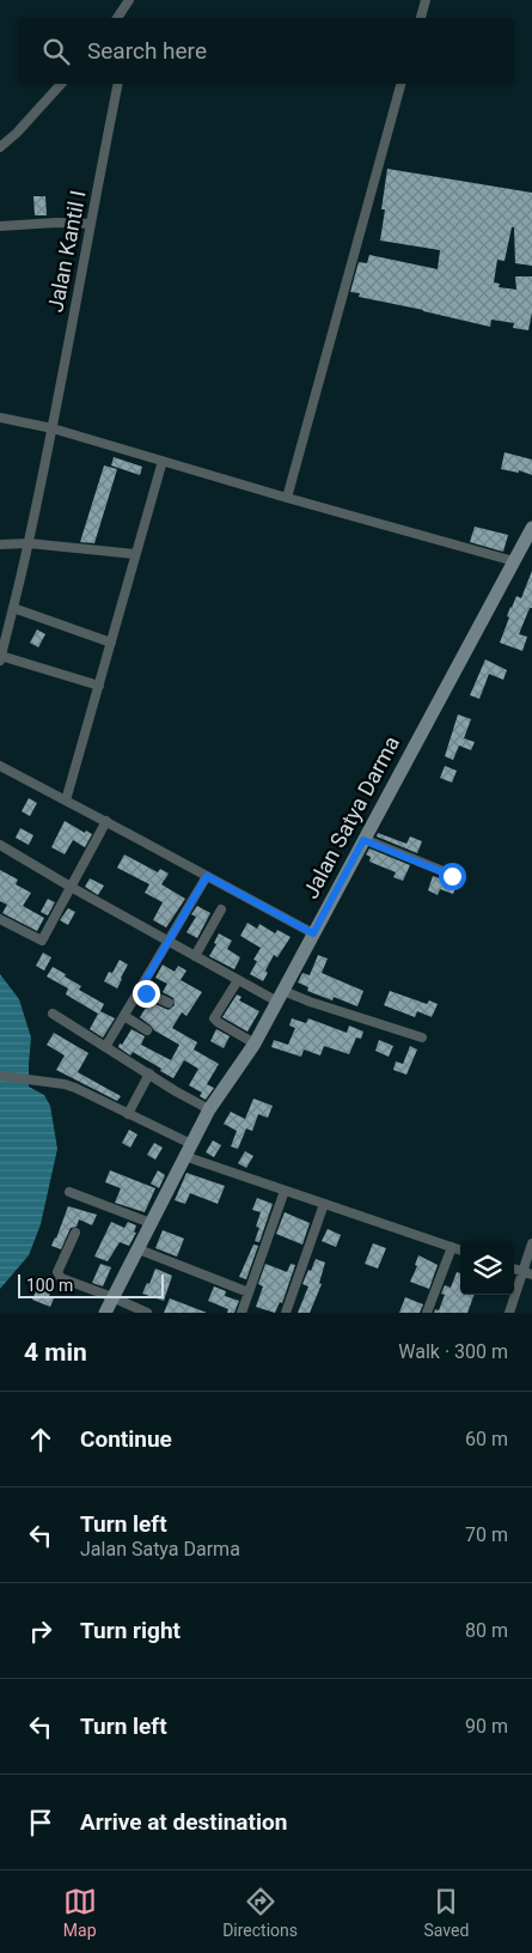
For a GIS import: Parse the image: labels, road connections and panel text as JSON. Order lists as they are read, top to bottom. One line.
{"streets":{"main road":["Jalan Satya Darma"],"street":["Jalan Kantil I"]},"scale_bar":"100 m","page":{"search":"Search here","scale":"100 m","heading":["4 min","Walk · 300 m"],"list":[["Continue","60 m"],["Turn left","Jalan Satya Darma","70 m"],["Turn right","80 m"],["Turn left","90 m"],"Arrive at destination"],"nav":["Map","Directions","Saved"]}}
